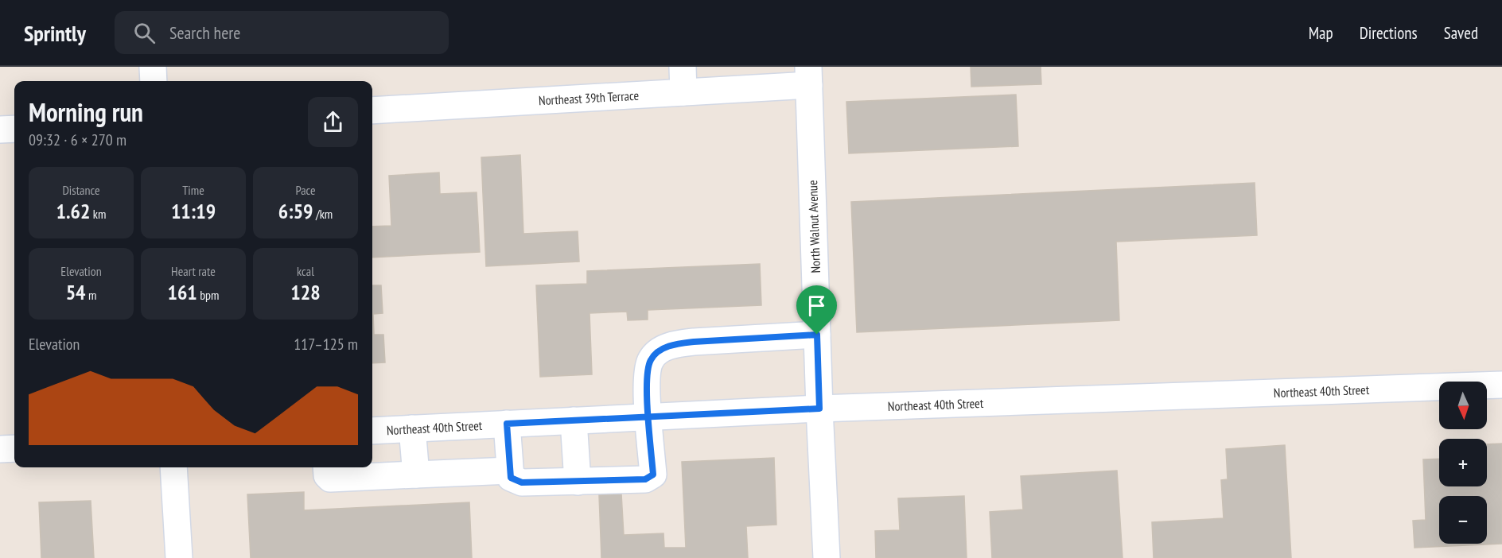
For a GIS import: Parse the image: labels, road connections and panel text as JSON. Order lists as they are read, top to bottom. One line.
{"streets":{"street":["Northeast 39th Terrace","North Walnut Avenue","Northeast 40th Street"]},"crossings":[["Northeast 39th Terrace","North Walnut Avenue"],["North Walnut Avenue","Northeast 40th Street"]],"north":"bottom","page":{"header":"Sprintly","search":"Search here","nav":["Map","Directions","Saved"],"heading":["Morning run","09:32 · 6 × 270 m"],"stats":[["Distance","1.62 km"],["Time","11:19"],["Pace","6:59 /km"],["Elevation","54 m"],["Heart rate","161 bpm"],["kcal","128"]],"chart":["Elevation","117–125 m"],"map_buttons":["+","−"]}}
